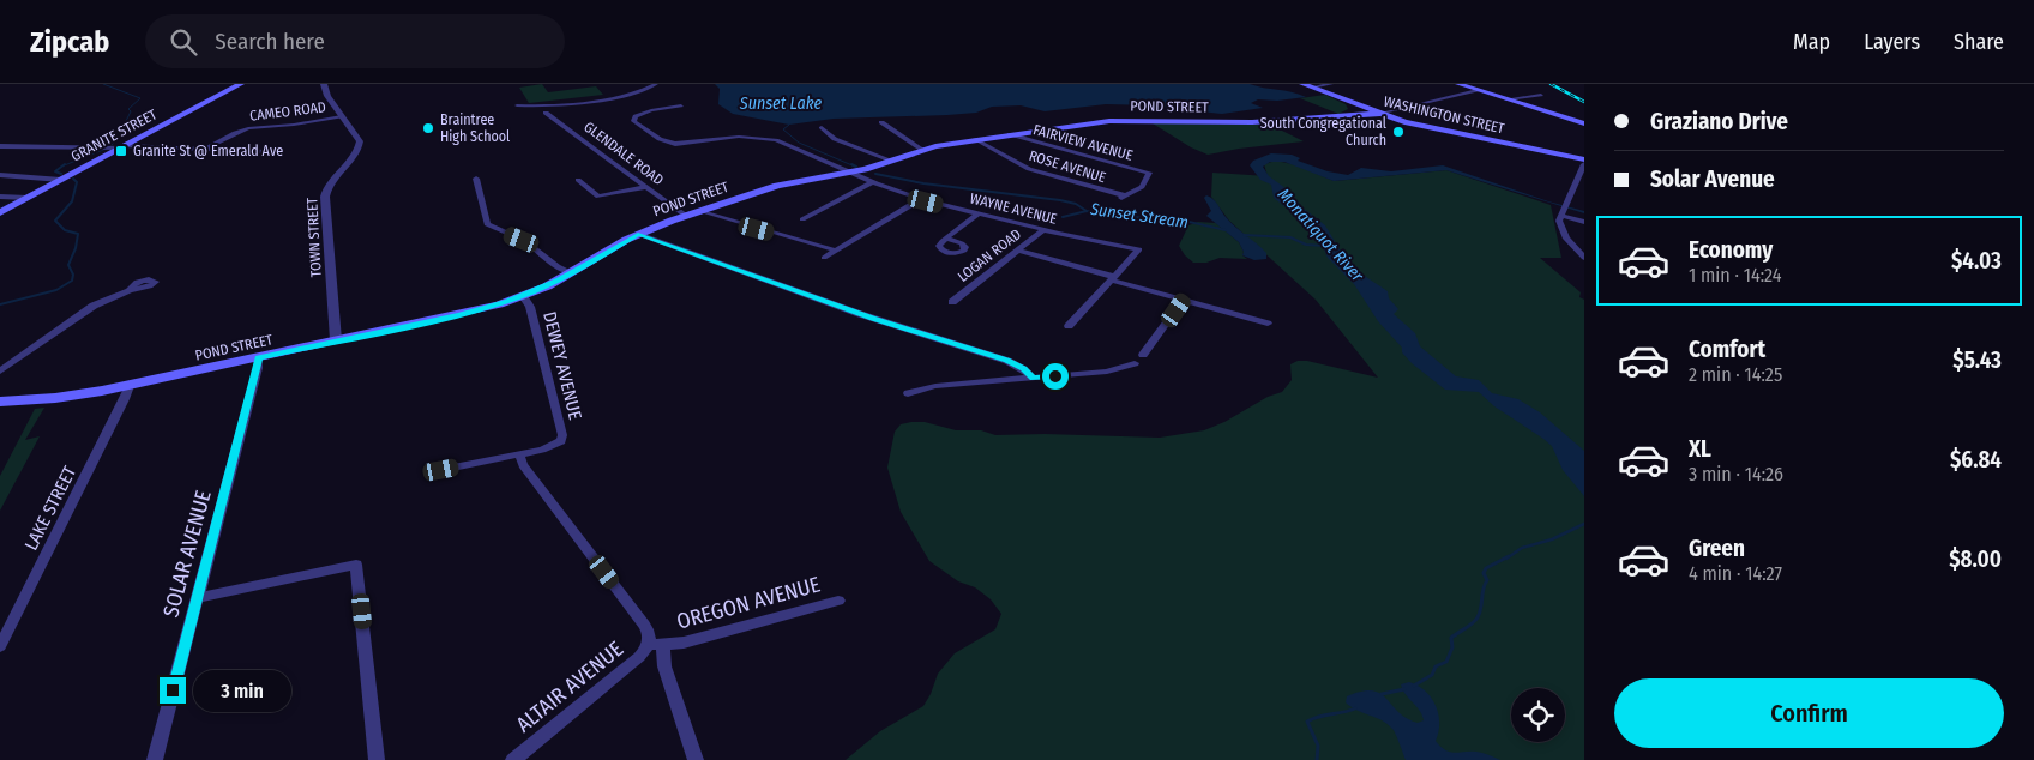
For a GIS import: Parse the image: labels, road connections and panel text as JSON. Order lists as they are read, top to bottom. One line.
{"streets":{"main road":["POND STREET","WASHINGTON STREET","GRANITE STREET"],"street":["CAMEO ROAD","FAIRVIEW AVENUE","GLENDALE ROAD","ROSE AVENUE","WAYNE AVENUE","TOWN STREET","LOGAN ROAD","DEWEY AVENUE","LAKE STREET","SOLAR AVENUE","OREGON AVENUE","ALTAIR AVENUE"]},"crossings":[["POND STREET","WASHINGTON STREET"],["POND STREET","FAIRVIEW AVENUE"],["POND STREET","GLENDALE ROAD"],["POND STREET","ROSE AVENUE"],["POND STREET","WAYNE AVENUE"],["POND STREET","TOWN STREET"],["POND STREET","DEWEY AVENUE"],["POND STREET","LAKE STREET"],["POND STREET","SOLAR AVENUE"],["CAMEO ROAD","TOWN STREET"],["FAIRVIEW AVENUE","ROSE AVENUE"],["WAYNE AVENUE","LOGAN ROAD"],["OREGON AVENUE","ALTAIR AVENUE"]],"water":["Sunset Lake","Sunset Stream","Monatiquot River"],"places":{"other":["Braintree High School","South Congregational Church"],"transit":["Granite St @ Emerald Ave"]},"page":{"header":"Zipcab","search":"Search here","nav":["Map","Layers","Share"],"banner":["Graziano Drive","Solar Avenue"],"list":[{"name":"Economy","note":"1 min · 14:24","value":"$4.03"},{"name":"Comfort","note":"2 min · 14:25","value":"$5.43"},{"name":"XL","note":"3 min · 14:26","value":"$6.84"},{"name":"Green","note":"4 min · 14:27","value":"$8.00"}],"buttons":"Confirm","bubble":"3 min"}}
